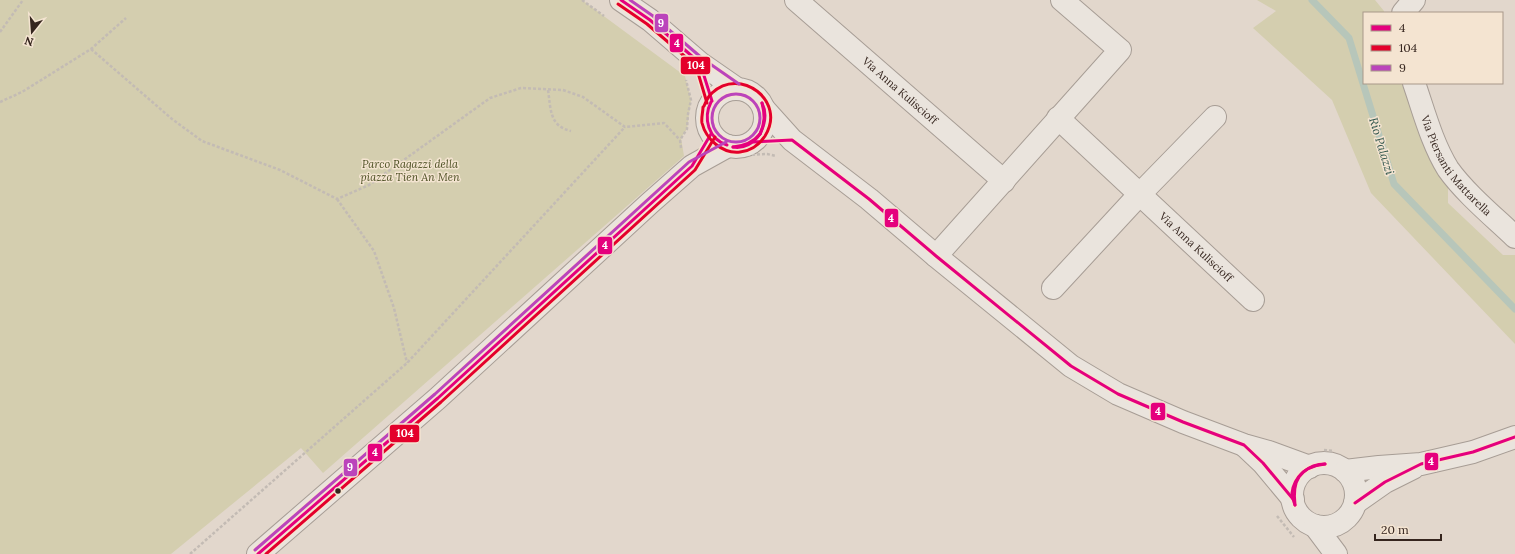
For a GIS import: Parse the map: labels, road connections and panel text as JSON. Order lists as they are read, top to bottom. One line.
{"streets":{"street":["Via Anna Kuliscioff","Via Piersanti Mattarella"]},"water":["Rio Palazzi"],"parks":["Parco Ragazzi della piazza Tien An Men"],"lines":["transit line 4","transit line 9","transit line 104"],"legend":["4","104","9"],"scale_bar":"20 m","north":"bottom"}
